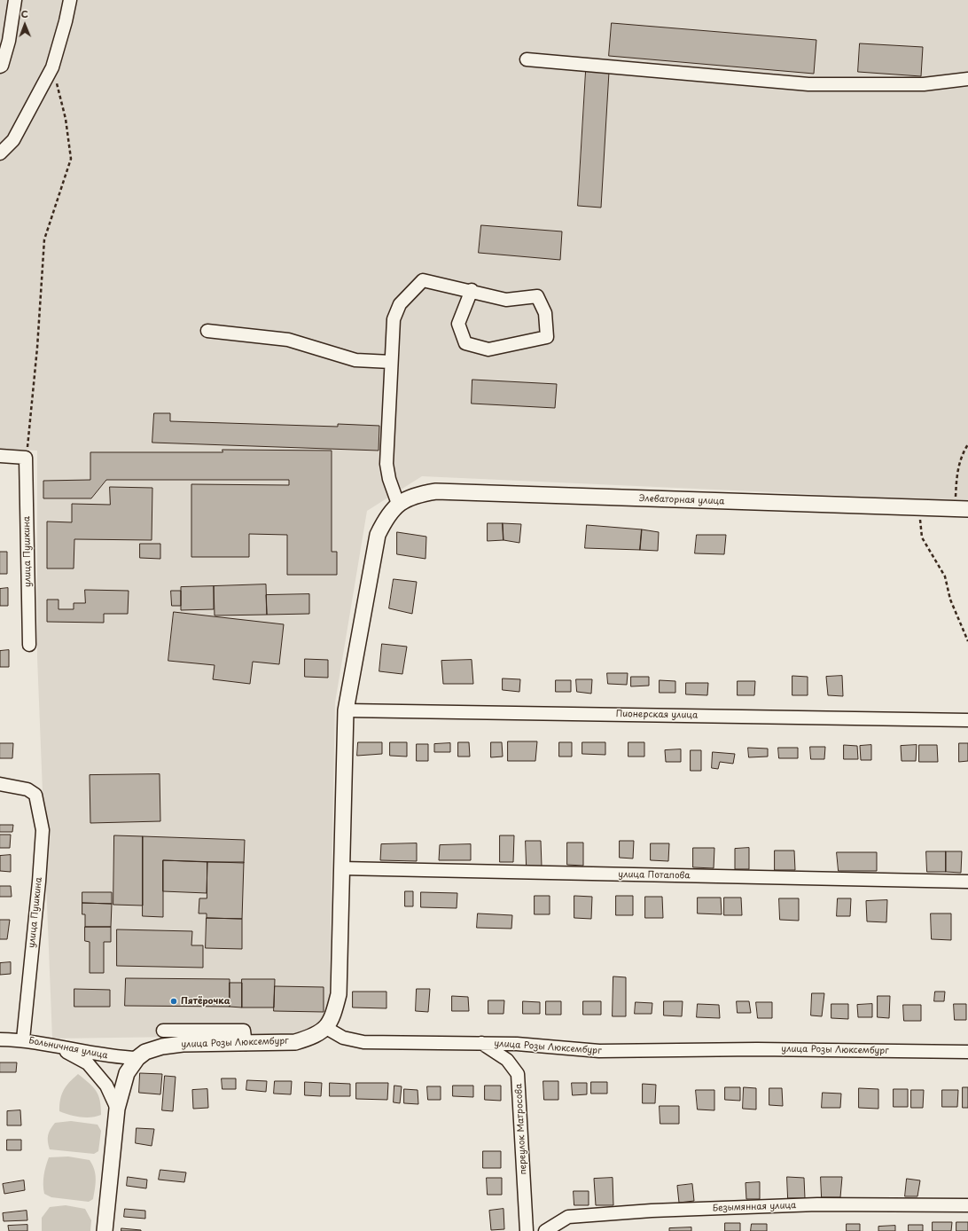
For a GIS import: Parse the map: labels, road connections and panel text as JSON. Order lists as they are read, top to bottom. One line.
{"streets":{"main road":["Элеваторная улица","улица Розы Люксембург"],"street":["улица Пушкина","Пионерская улица","улица Потапова","Больничная улица","переулок Матросова","Безымянная улица"]},"crossings":[["улица Пушкина","Больничная улица"],["улица Розы Люксембург","Больничная улица"],["улица Розы Люксембург","переулок Матросова"]],"places":["Пятёрочка"],"north":"top"}
